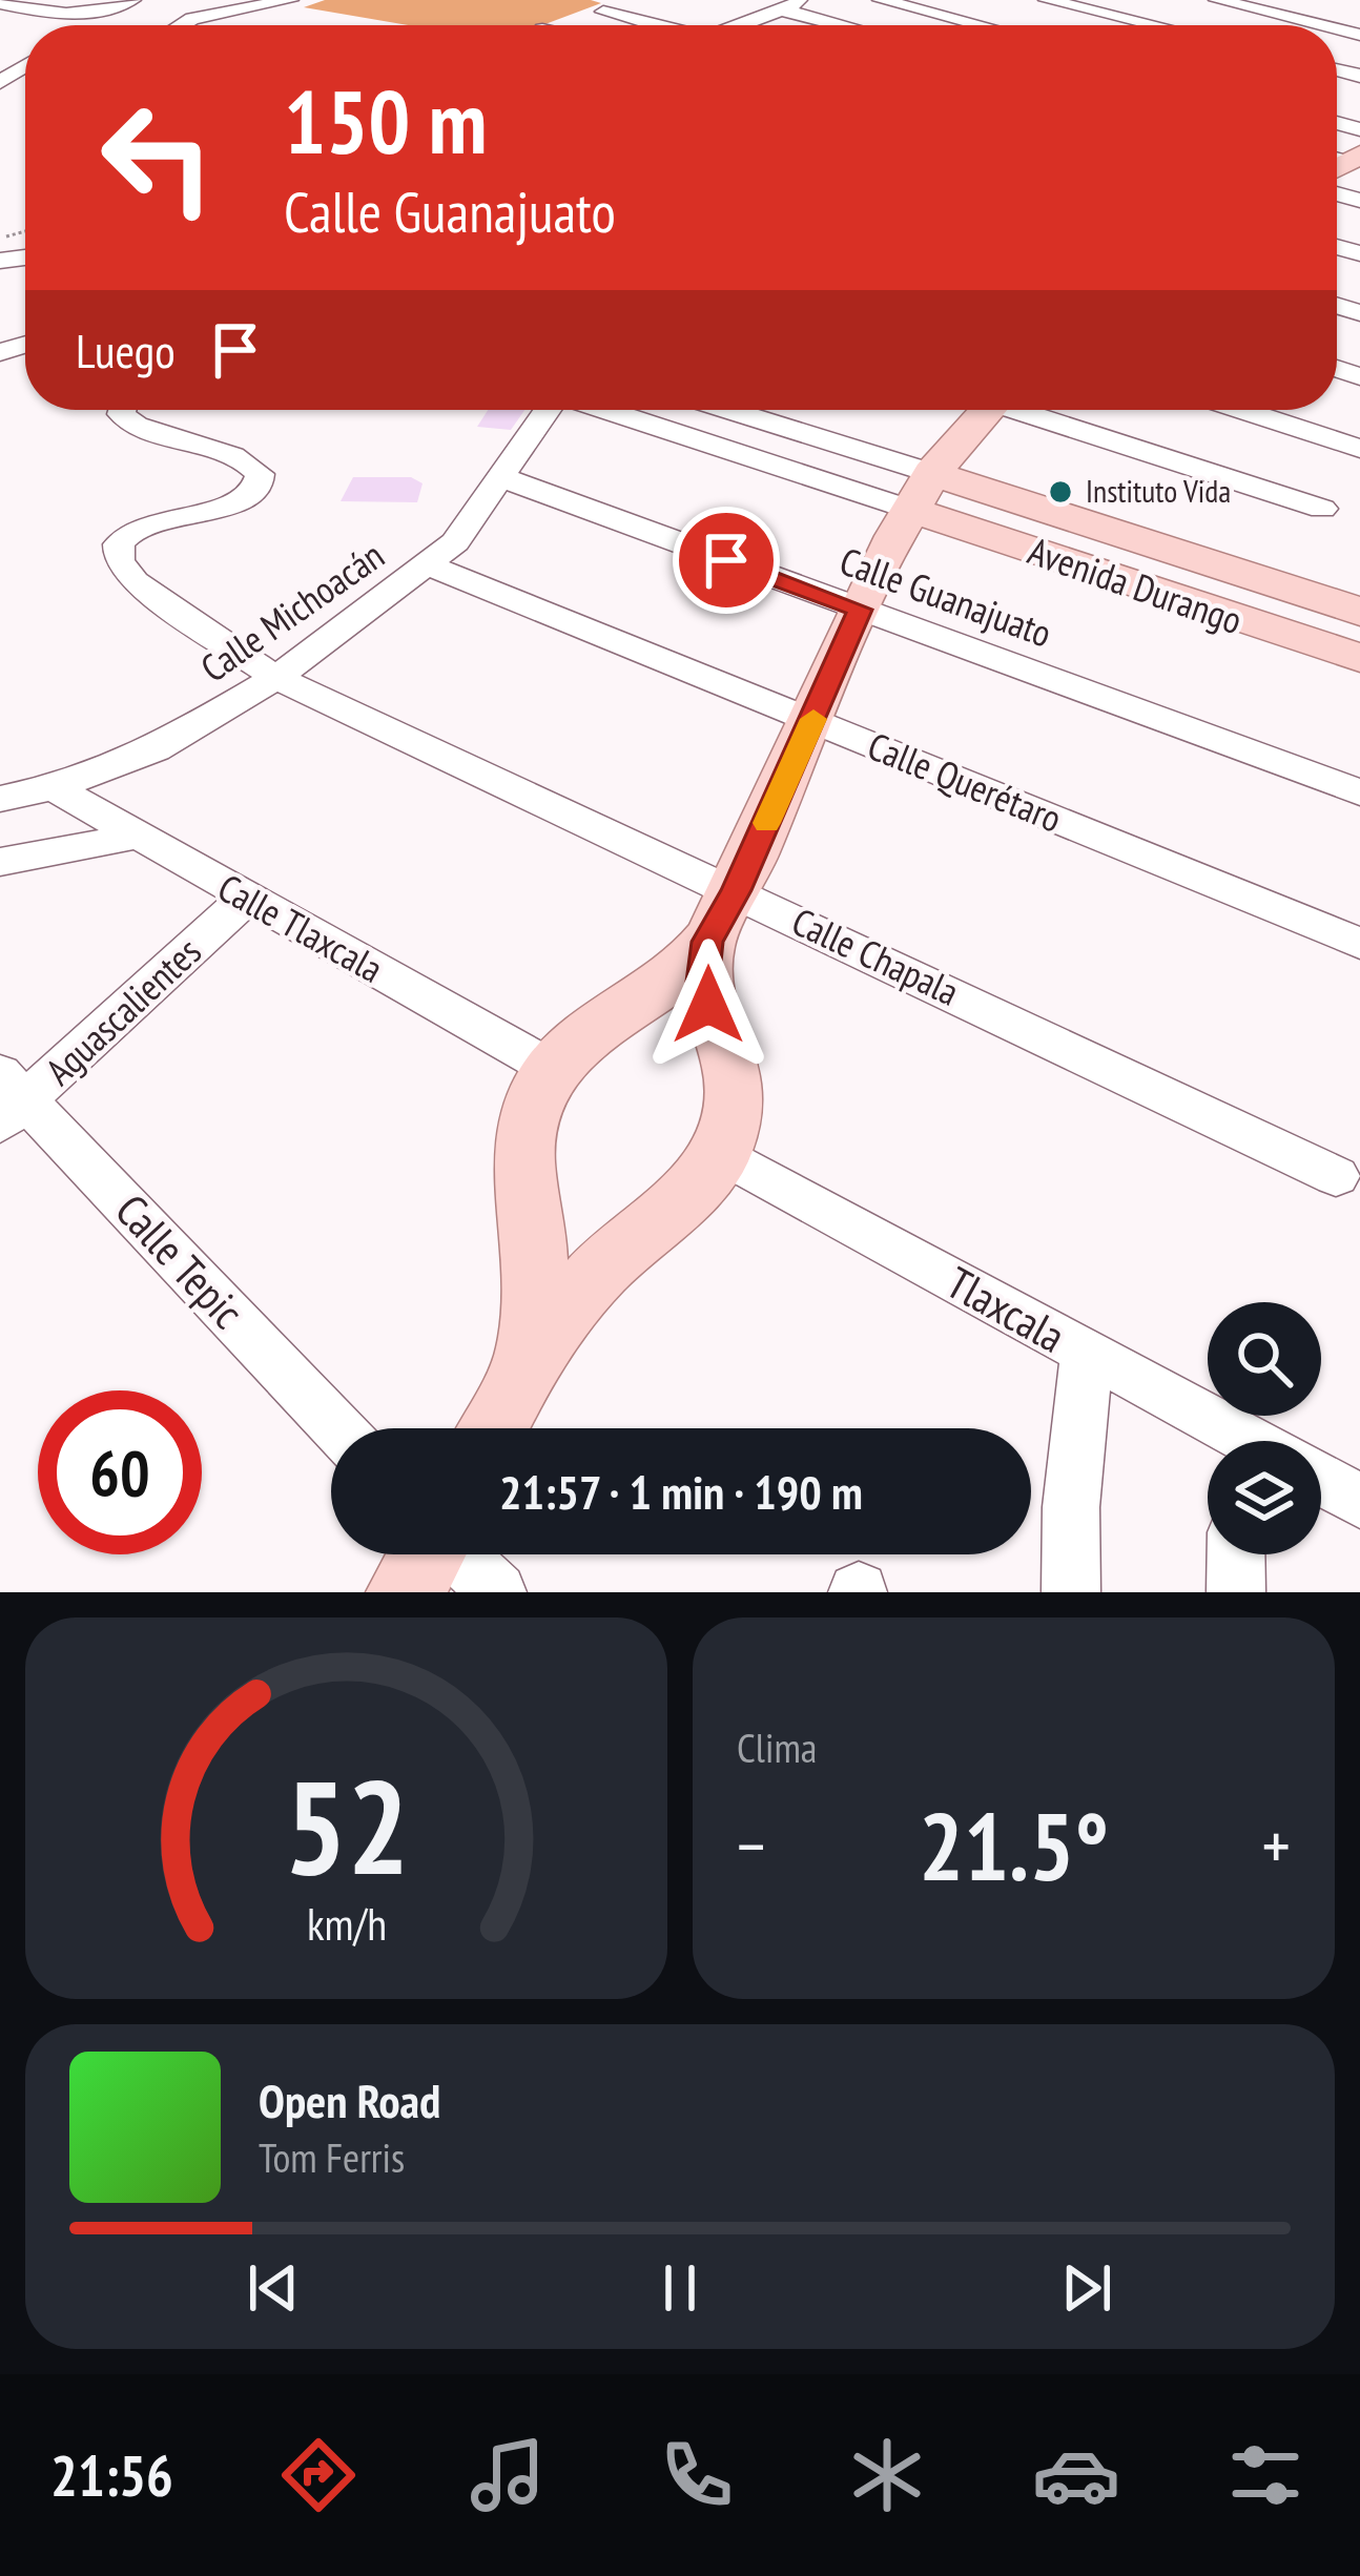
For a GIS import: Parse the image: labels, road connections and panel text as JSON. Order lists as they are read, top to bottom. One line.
{"streets":{"main road":["Avenida Durango"],"street":["Calle Guanajuato","Calle Michoacán","Calle Querétaro","Calle Tlaxcala","Calle Chapala","Aguascalientes","Calle Tepic","Tlaxcala"]},"crossings":[["Calle Guanajuato","Calle Michoacán"],["Calle Michoacán","Calle Querétaro"],["Calle Michoacán","Calle Tlaxcala"],["Calle Michoacán","Calle Chapala"],["Calle Tlaxcala","Aguascalientes"],["Calle Tlaxcala","Tlaxcala"],["Aguascalientes","Calle Tepic"]],"places":["Instituto Vida"],"page":{"turn":["150 m","Calle Guanajuato"],"then":"Luego","limit":"60","trip":"21:57 · 1 min · 190 m","tile":"Clima","heat":["−","21.5°","+"],"song":["Open Road","Tom Ferris"],"tabs":"21:56","gauge":["52","km/h"]}}
